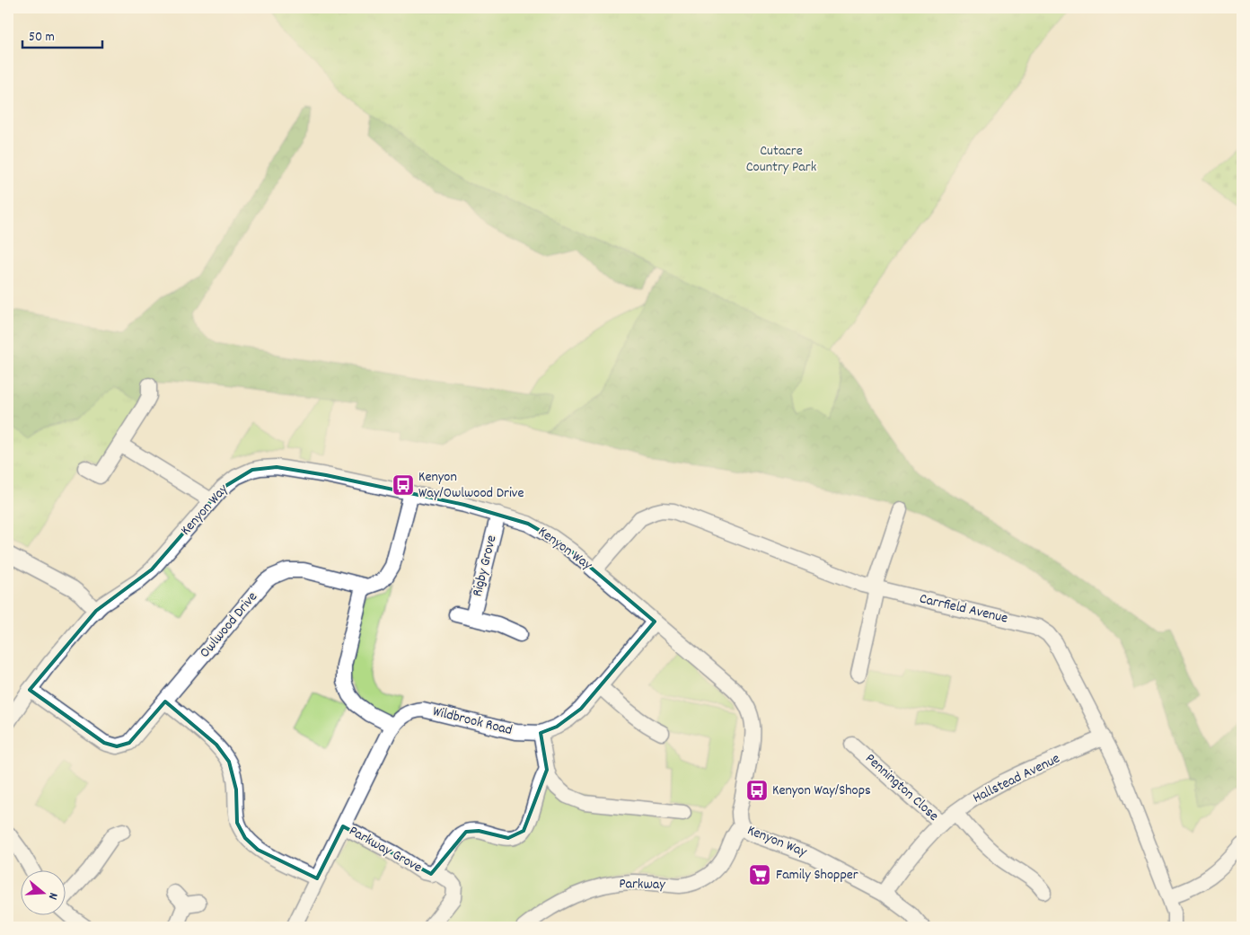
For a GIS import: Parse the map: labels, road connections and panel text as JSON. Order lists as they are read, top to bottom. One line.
{"streets":{"street":["Kenyon Way","Rigby Grove","Carrfield Avenue","Owlwood Drive","Wildbrook Road","Hallstead Avenue","Pennington Close","Parkway Grove","Parkway"]},"crossings":[["Kenyon Way","Rigby Grove"],["Kenyon Way","Carrfield Avenue"],["Kenyon Way","Owlwood Drive"],["Kenyon Way","Wildbrook Road"],["Kenyon Way","Hallstead Avenue"],["Kenyon Way","Parkway"],["Carrfield Avenue","Hallstead Avenue"],["Wildbrook Road","Parkway Grove"],["Hallstead Avenue","Pennington Close"]],"parks":["Cutacre Country Park"],"places":{"bus stop":["Kenyon Way/Owlwood Drive","Kenyon Way/Shops"],"supermarket":["Family Shopper"]},"scale_bar":"50 m","north":"right"}
